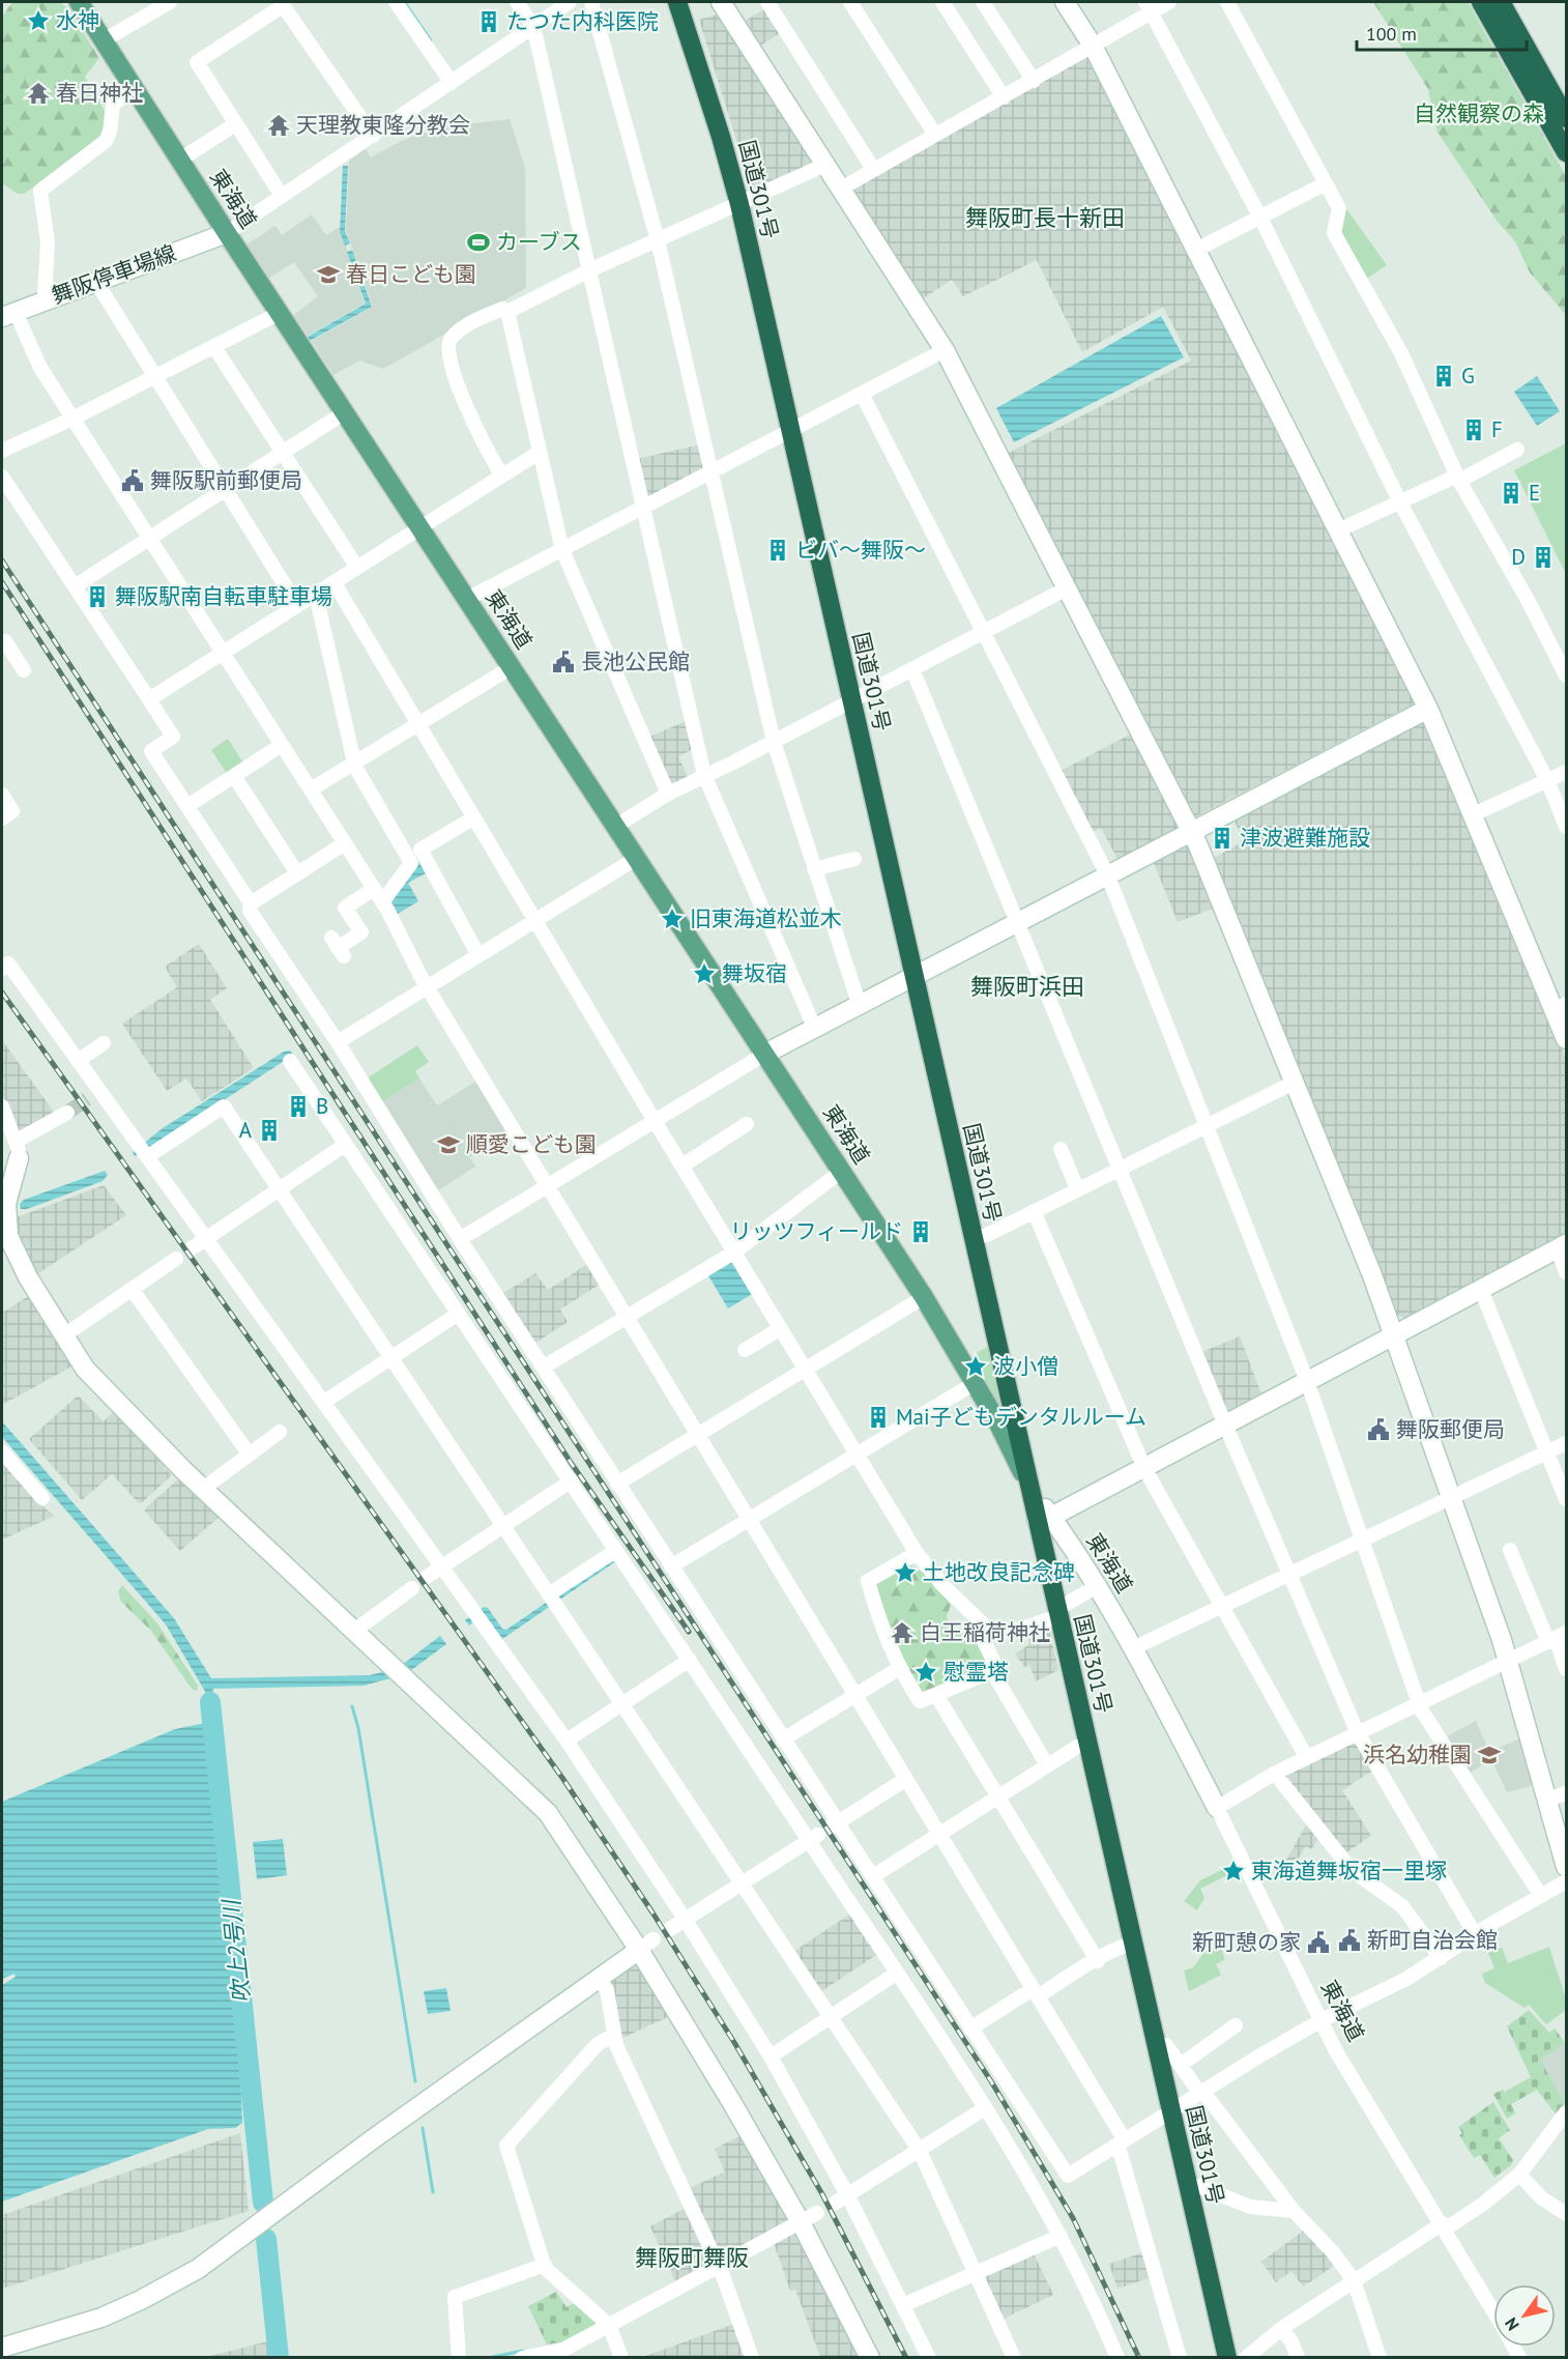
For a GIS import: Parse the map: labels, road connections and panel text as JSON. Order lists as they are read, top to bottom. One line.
{"streets":{"highway":["国道301号"],"main road":["東海道"],"street":["舞阪停車場線"]},"crossings":[["国道301号","東海道"],["東海道","舞阪停車場線"]],"districts":["舞阪町長十新田","舞阪町浜田","舞阪町舞阪"],"water":["吹上2号川"],"parks":["自然観察の森"],"places":{"place":["水神","旧東海道松並木","舞坂宿","波小僧","土地改良記念碑","慰霊塔","東海道舞坂宿一里塚"],"building":["たつた内科医院","G","F","E","ビバ～舞阪～","D","舞阪駅南自転車駐車場","津波避難施設","B","A","リッツフィールド","Mai子どもデンタルルーム"],"temple":["春日神社","天理教東隆分教会","白王稲荷神社"],"sports":["カーブス"],"school or university":["春日こども園","順愛こども園","浜名幼稚園"],"public building":["舞阪駅前郵便局","長池公民館","舞阪郵便局","新町自治会館","新町憩の家"]},"scale_bar":"100 m","north":"bottom left"}
